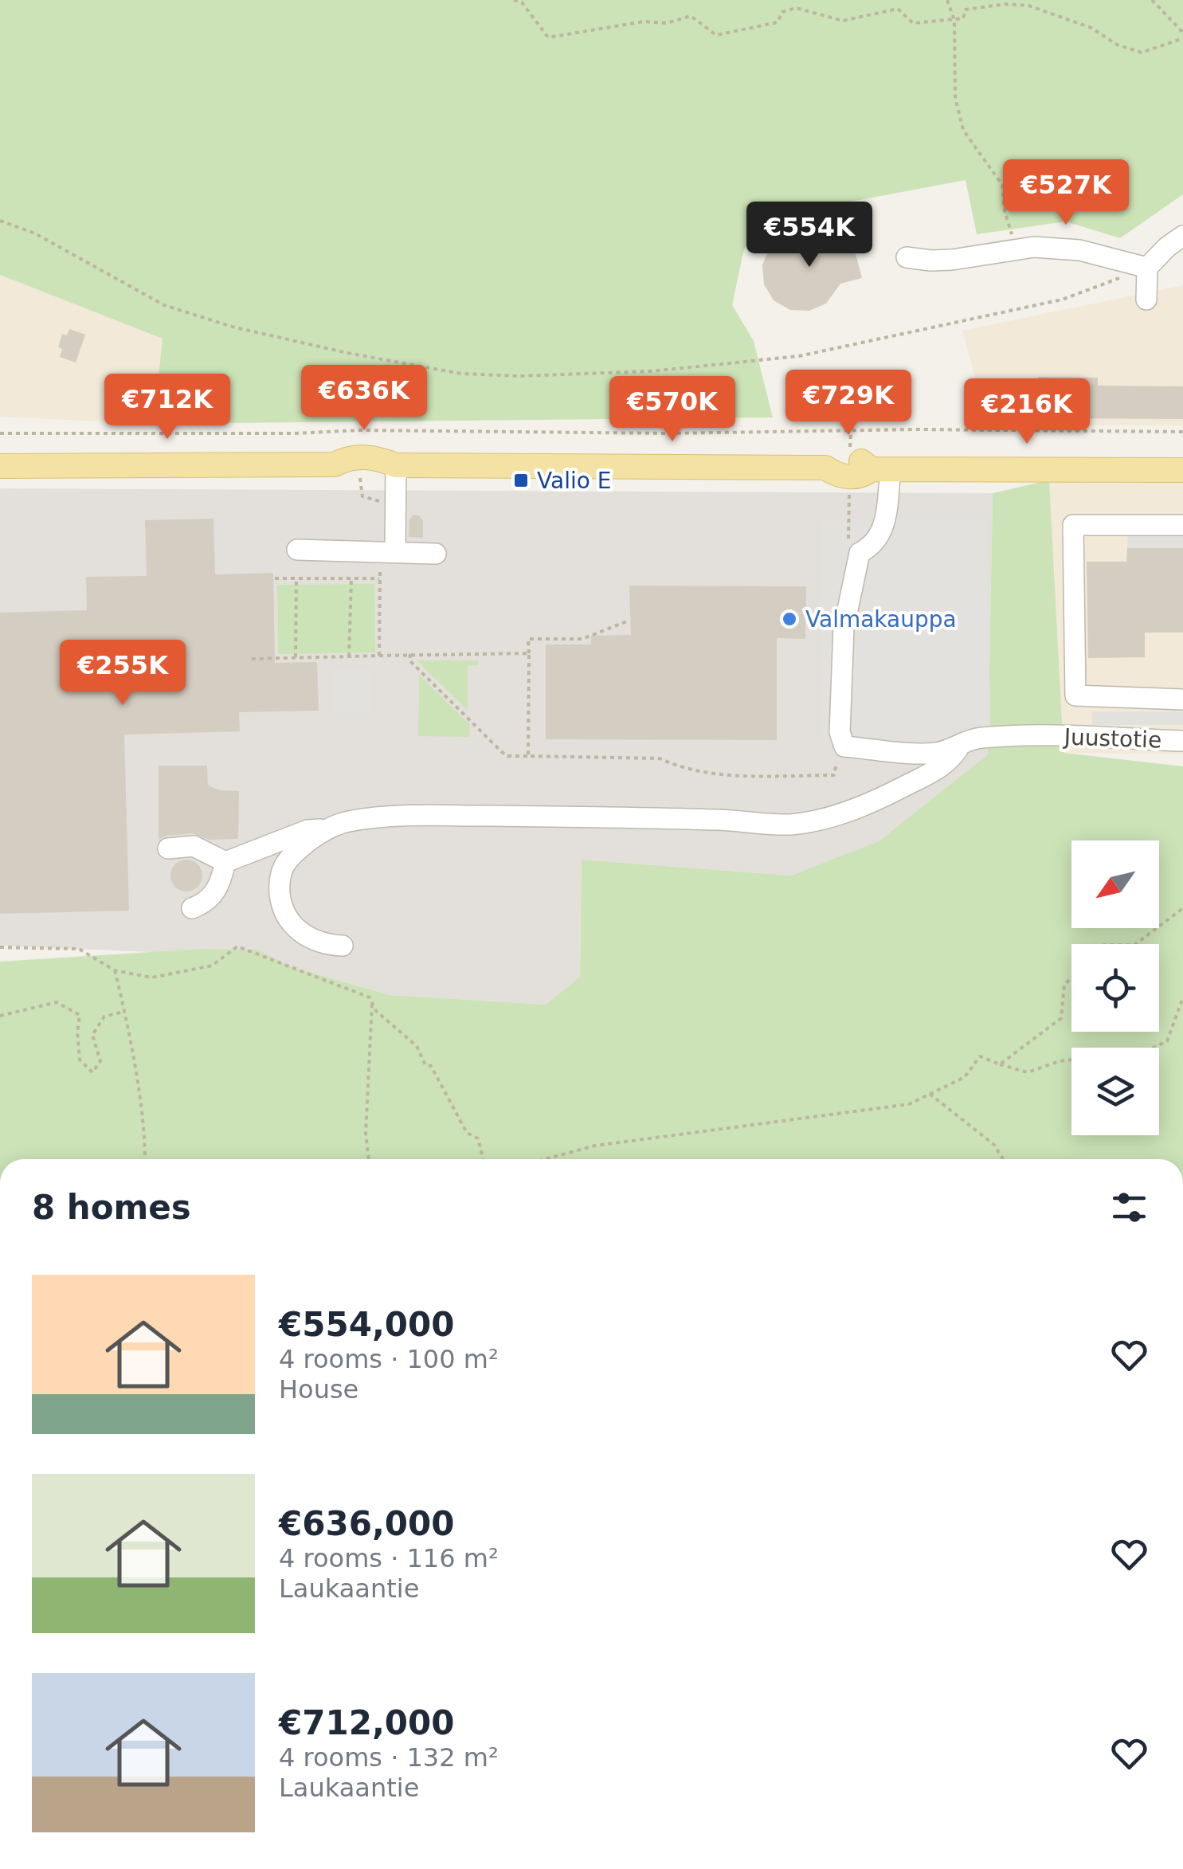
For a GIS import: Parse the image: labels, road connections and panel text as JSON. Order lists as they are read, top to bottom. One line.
{"streets":{"street":["Juustotie"]},"places":{"transit":["Valio E"],"other":["Valmakauppa"]},"north":"bottom left","page":{"price":["€527K","€554K","€636K","€729K","€712K","€570K","€216K","€255K"],"heading":"8 homes","list":[{"name":"€554,000","note":"4 rooms · 100 m² · House"},{"name":"€636,000","note":"4 rooms · 116 m² · Laukaantie"},{"name":"€712,000","note":"4 rooms · 132 m² · Laukaantie"}]}}
